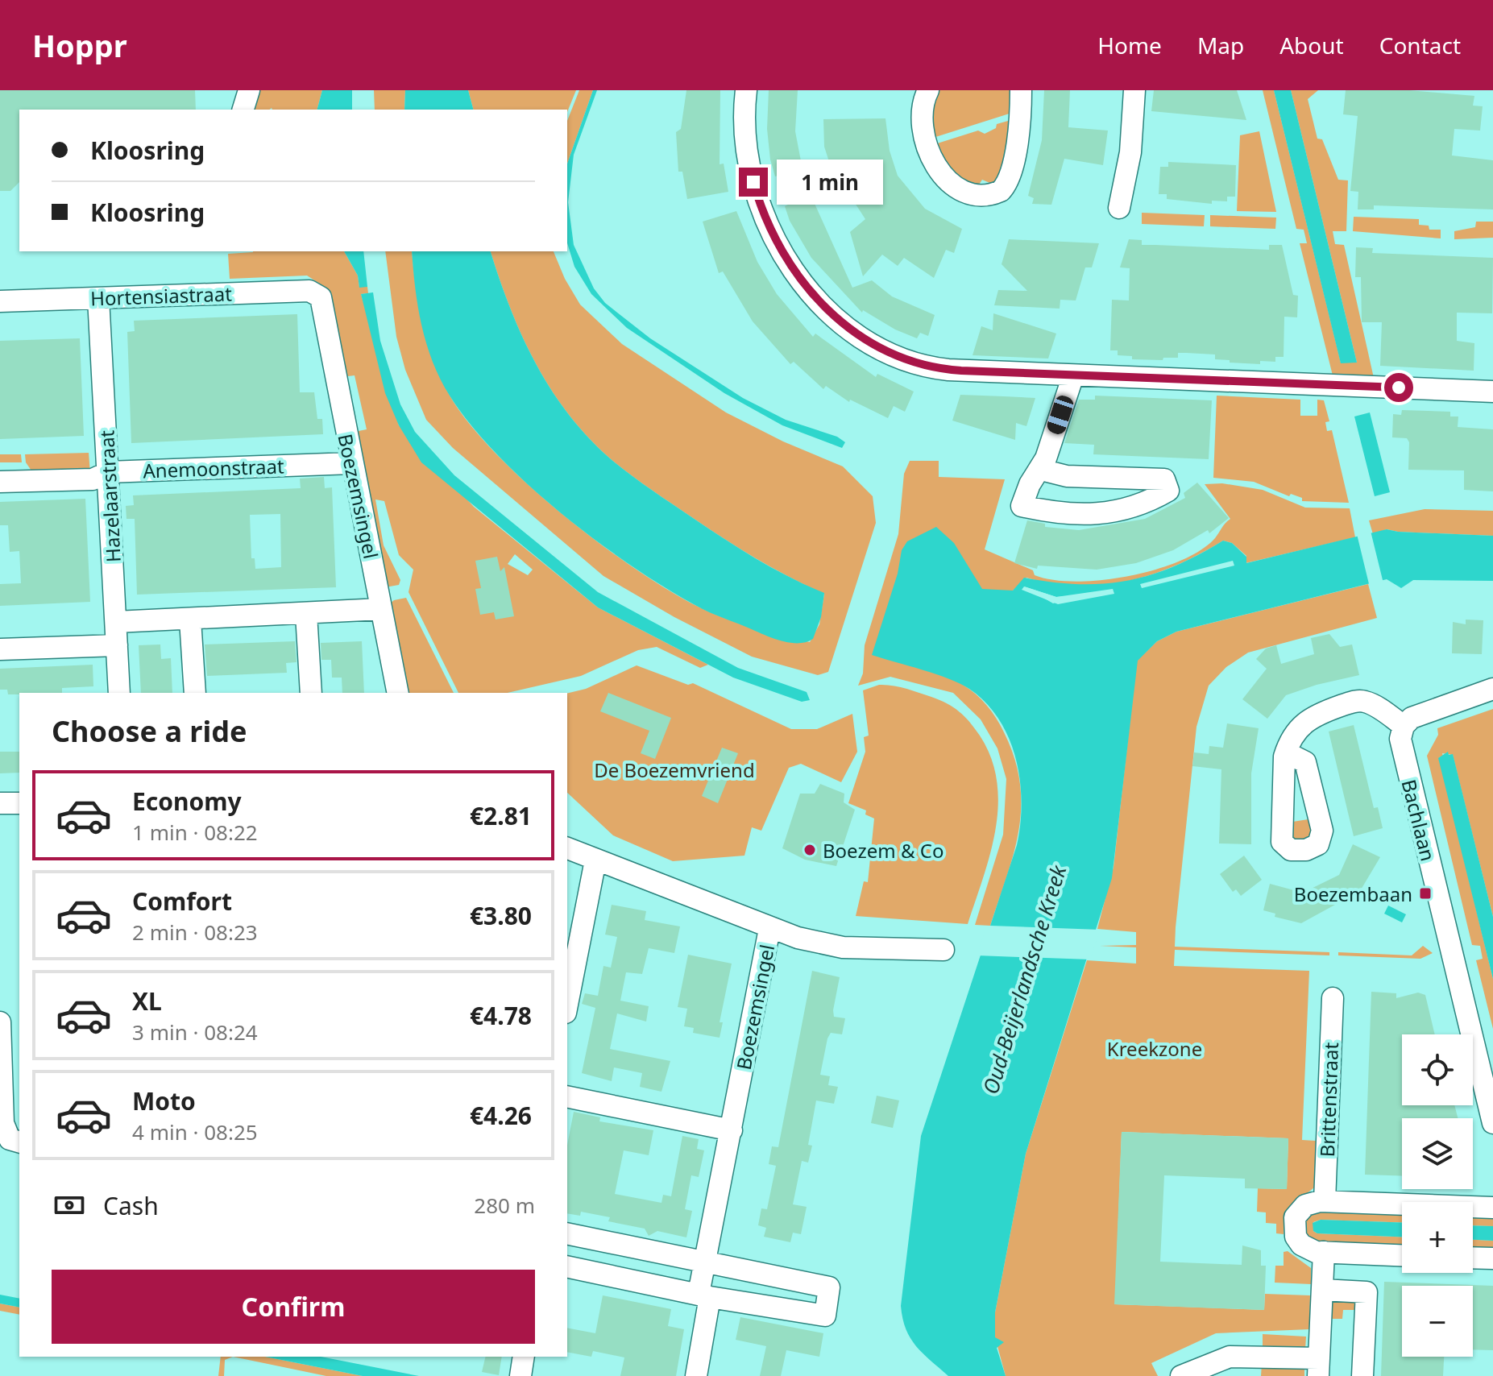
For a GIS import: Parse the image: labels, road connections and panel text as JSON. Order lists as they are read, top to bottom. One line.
{"streets":{"street":["Hortensiastraat","Anemoonstraat","Hazelaarstraat","Boezemsingel","Bachlaan","Brittenstraat"]},"crossings":[["Hortensiastraat","Hazelaarstraat"],["Hortensiastraat","Boezemsingel"],["Anemoonstraat","Hazelaarstraat"],["Anemoonstraat","Boezemsingel"]],"water":["Oud-Beijerlandsche Kreek"],"parks":["De Boezemvriend","Kreekzone"],"places":{"other":["Boezem & Co"],"transit":["Boezembaan"]},"page":{"header":"Hoppr","nav":["Home","Map","About","Contact"],"banner":["Kloosring","Kloosring"],"bubble":"1 min","heading":"Choose a ride","list":[{"name":"Economy","note":"1 min · 08:22","value":"€2.81"},{"name":"Comfort","note":"2 min · 08:23","value":"€3.80"},{"name":"XL","note":"3 min · 08:24","value":"€4.78"},{"name":"Moto","note":"4 min · 08:25","value":"€4.26"}],"map_buttons":["+","−"],"pay":["Cash","280 m"],"buttons":"Confirm"}}
